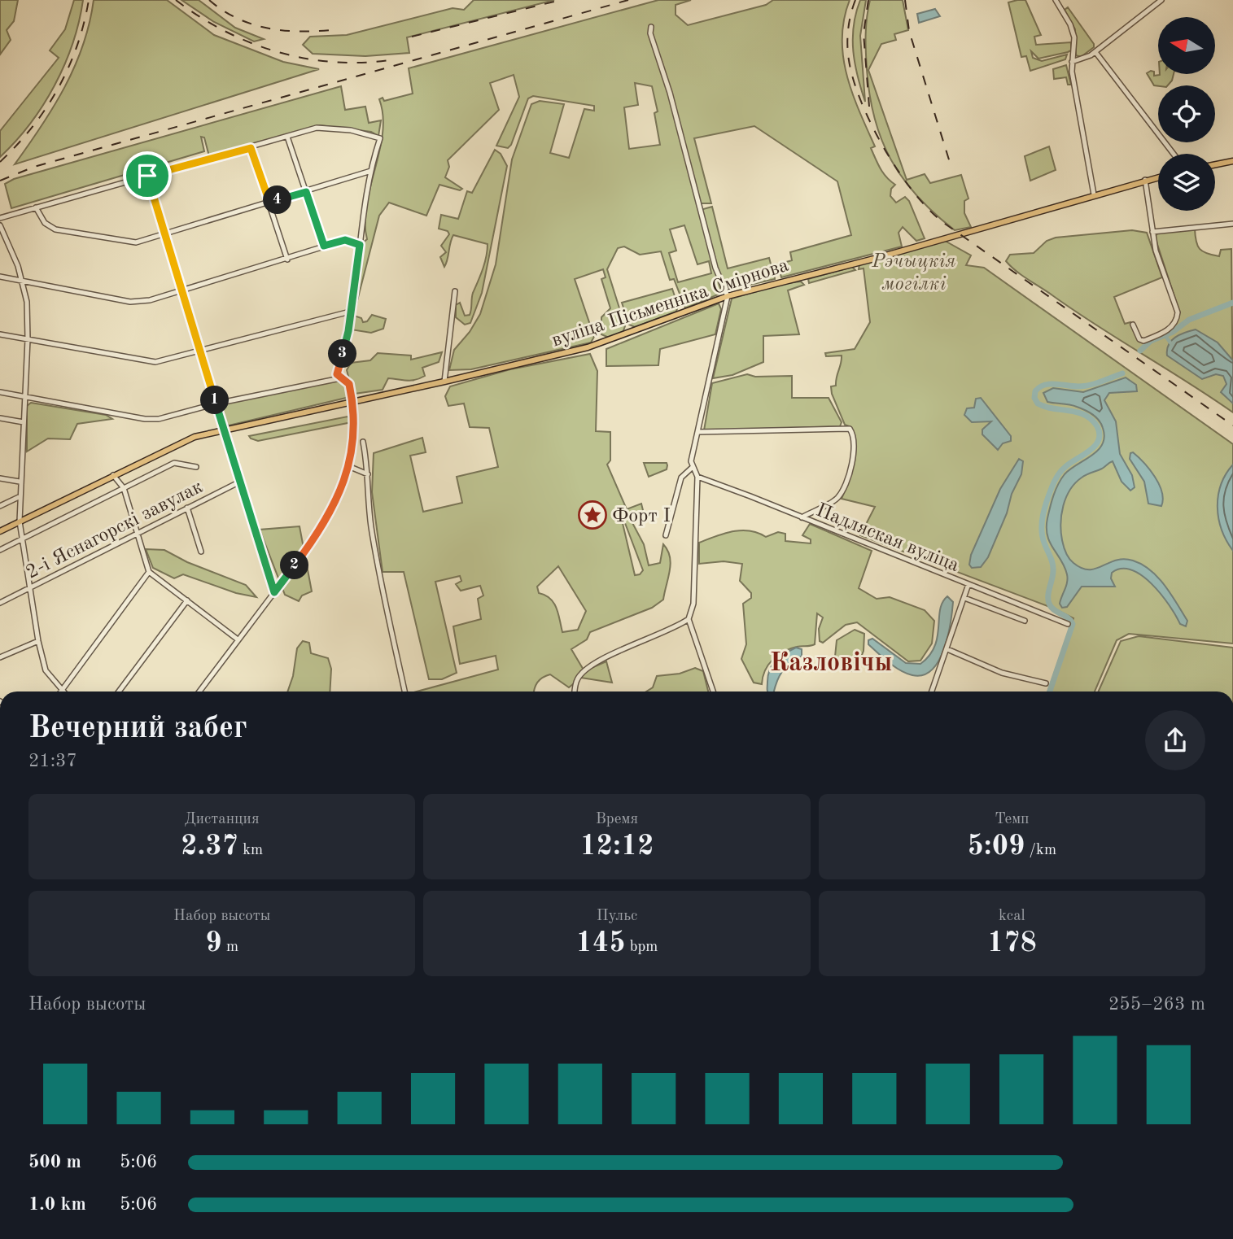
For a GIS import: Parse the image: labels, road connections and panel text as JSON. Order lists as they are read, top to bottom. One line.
{"streets":{"main road":["вуліца Пісьменніка Смірнова"],"street":["2-і Яснагорскі завулак","Падляская вуліца"]},"districts":["Казловічы"],"parks":["Рэчыцкія могілкі"],"places":{"place":["Форт I"]},"north":"left","page":{"pins":["4","3","1","2"],"heading":["Вечерний забег","21:37"],"stats":[["Дистанция","2.37 km"],["Время","12:12"],["Темп","5:09 /km"],["Набор высоты","9 m"],["Пульс","145 bpm"],["kcal","178"]],"chart":["Набор высоты","255–263 m"],"list":[{"name":"500 m","note":"5:06"},{"name":"1.0 km","note":"5:06"}]}}
